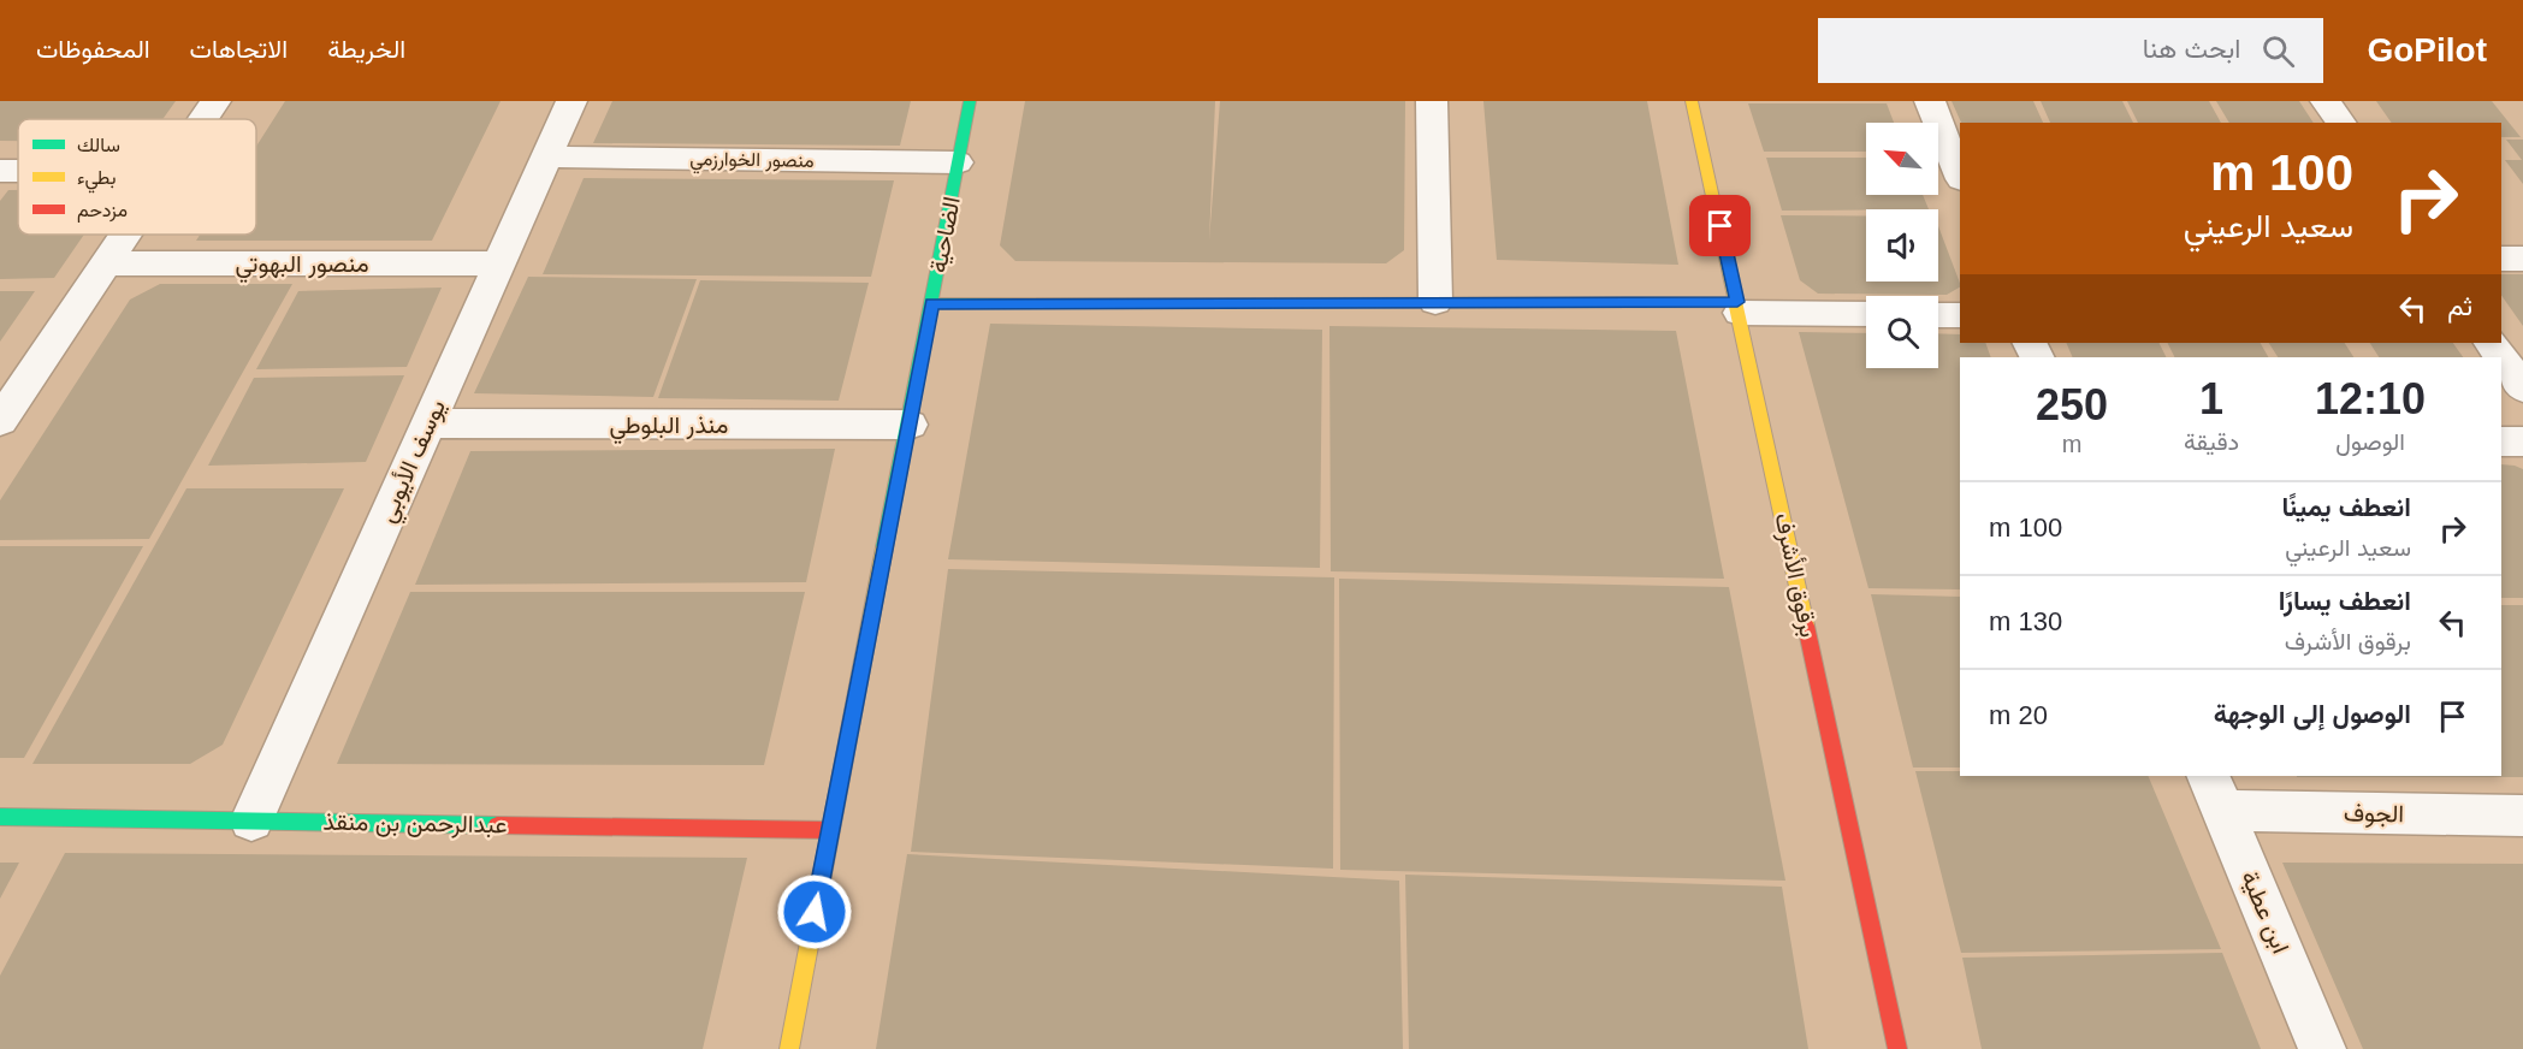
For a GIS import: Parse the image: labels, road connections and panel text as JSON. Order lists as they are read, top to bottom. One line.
{"streets":{"street":["منصور الخوارزمي","الضاحية","منصور البهوتي","منذر البلوطي","يوسف الأيوبي","برقوق الأشرف","الجوف","عبدالرحمن بن منقذ","ابن عطية"]},"crossings":[["منصور الخوارزمي","الضاحية"],["منصور الخوارزمي","يوسف الأيوبي"],["الضاحية","منذر البلوطي"],["الضاحية","عبدالرحمن بن منقذ"],["منصور البهوتي","يوسف الأيوبي"],["منذر البلوطي","يوسف الأيوبي"],["يوسف الأيوبي","عبدالرحمن بن منقذ"],["الجوف","ابن عطية"]],"legend":["سالك","بطيء","مزدحم"],"north":"top left","page":{"header":"GoPilot","search":"ابحث هنا","nav":["الخريطة","الاتجاهات","المحفوظات"],"turn":["100 m","سعيد الرعيني"],"then":"ثم","eta":["12:10","الوصول","1","دقيقة","250","m"],"list":[{"name":"انعطف يمينًا","note":"سعيد الرعيني","value":"100 m"},{"name":"انعطف يسارًا","note":"برقوق الأشرف","value":"130 m"},{"name":"الوصول إلى الوجهة","value":"20 m"}]}}
